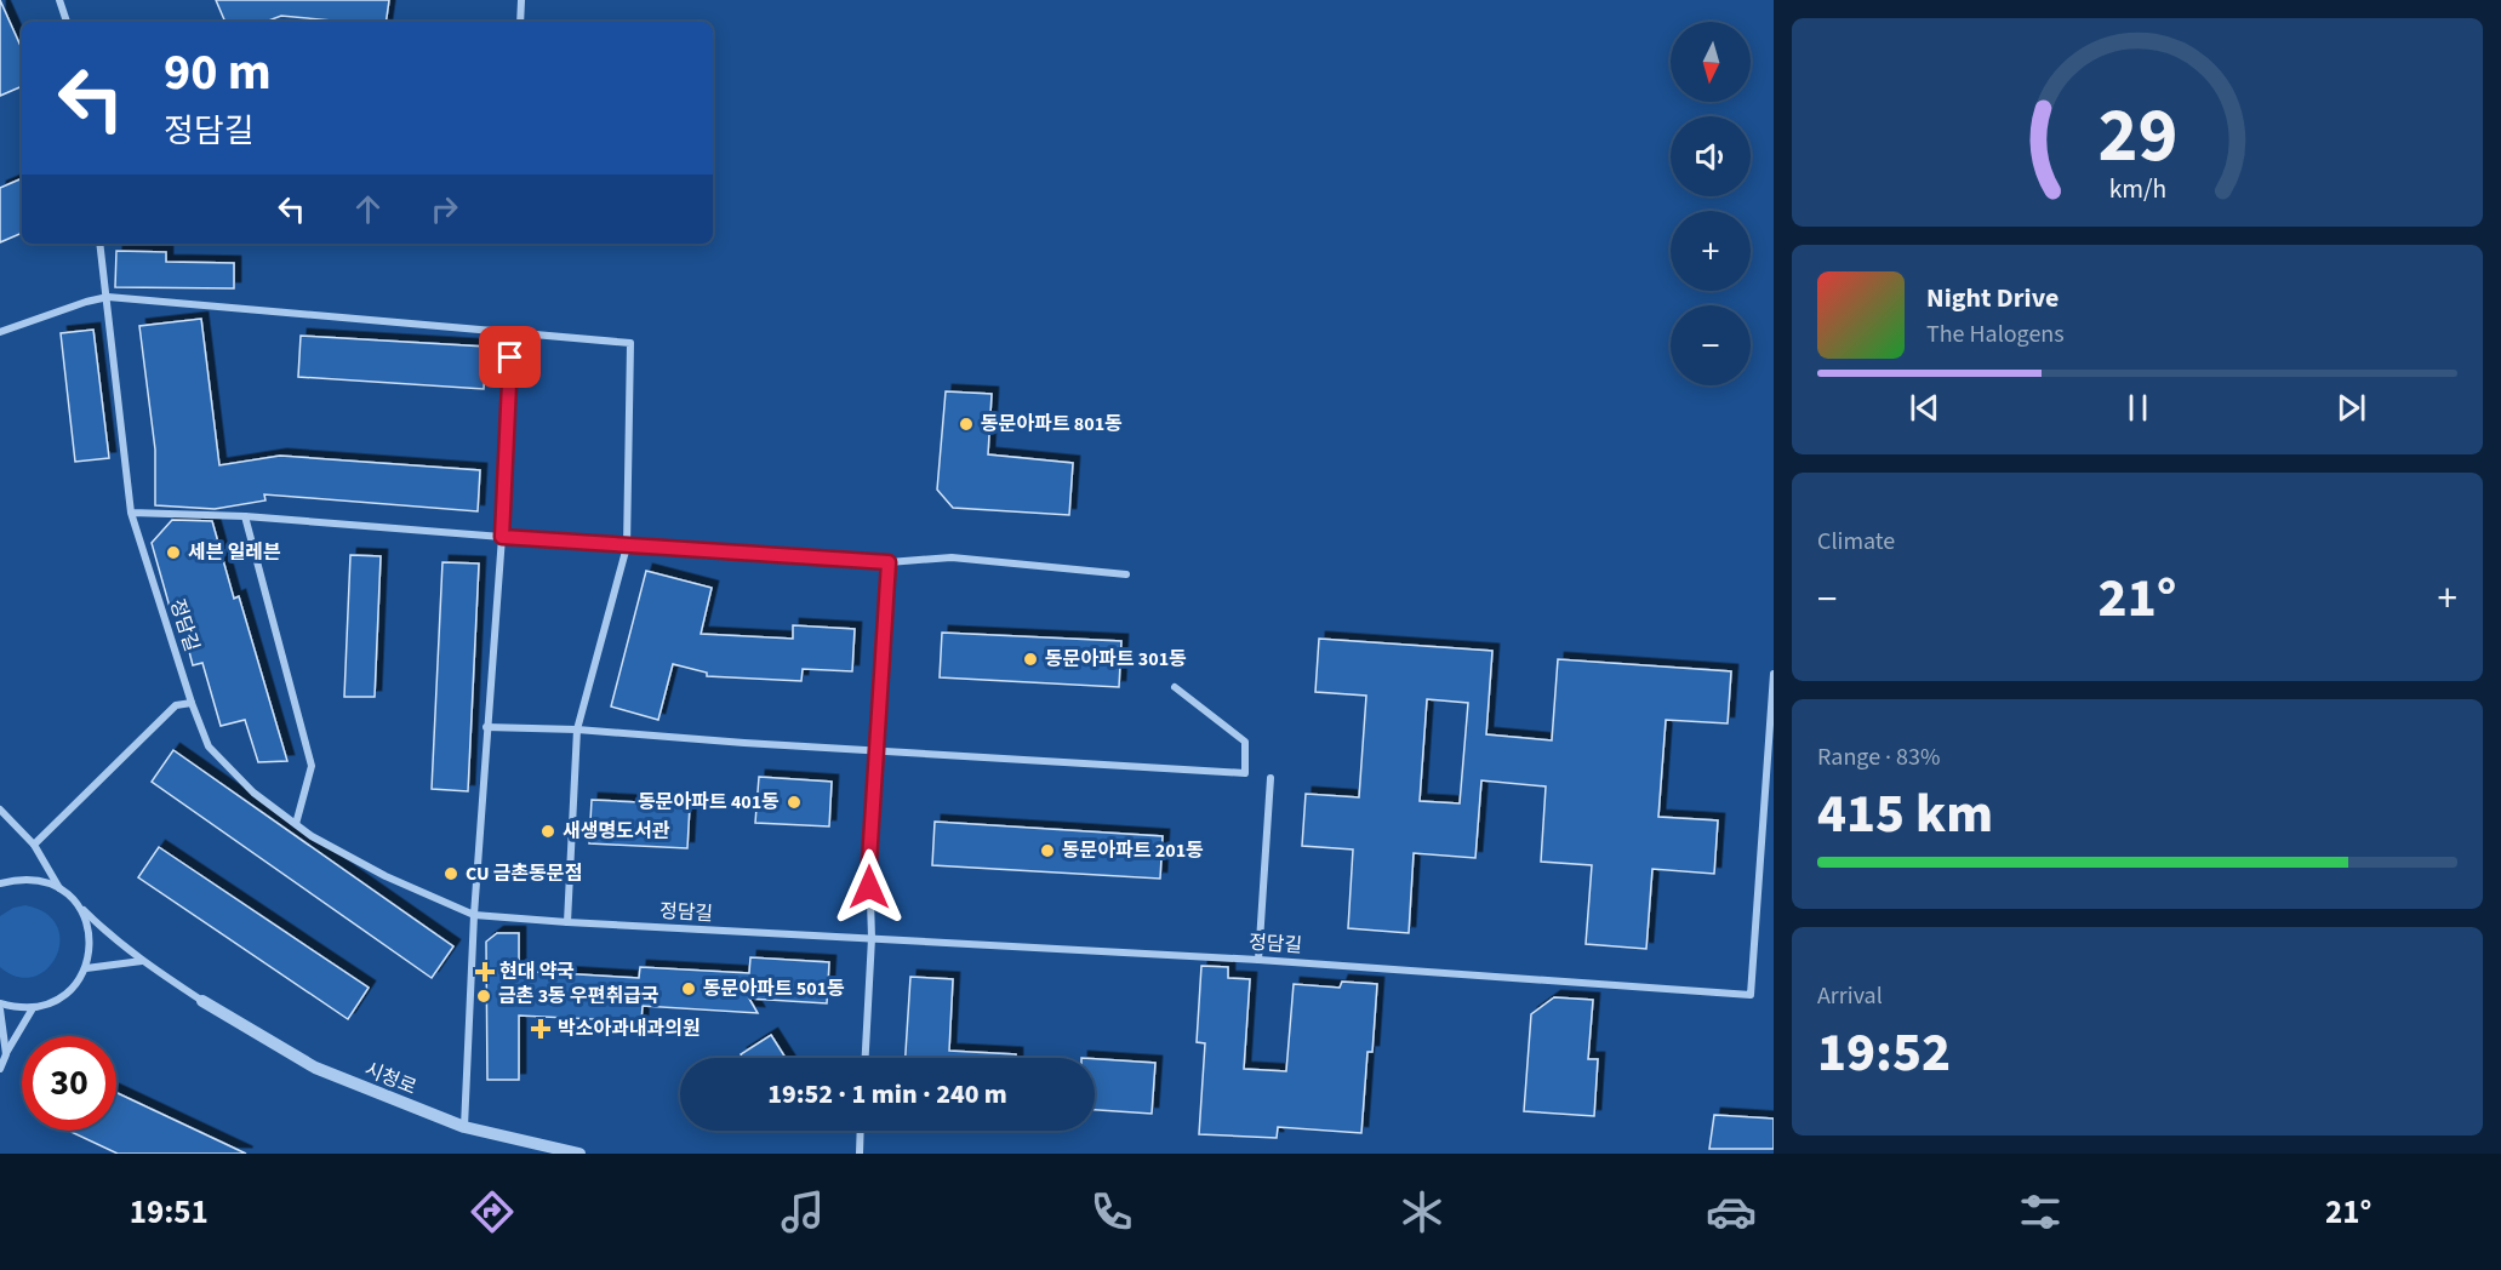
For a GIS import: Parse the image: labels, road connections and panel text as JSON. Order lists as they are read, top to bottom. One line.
{"streets":{"street":["정담길","시청로"]},"places":{"other":["동문아파트 801동","세븐 일레븐","동문아파트 301동","동문아파트 401동","새생명도서관","동문아파트 201동","CU 금촌동문점","동문아파트 501동","금촌 3동 우편취급국"],"health":["현대 약국","박소아과내과의원"]},"north":"bottom","page":{"map_buttons":["+","−"],"turn":["90 m","정담길"],"song":["Night Drive","The Halogens"],"tile":["Climate",["Range · 83%","415 km"],["Arrival","19:52"]],"heat":["−","21°","+"],"limit":"30","trip":"19:52 · 1 min · 240 m","tabs":["19:51","21°"],"gauge":["29","km/h"]}}
